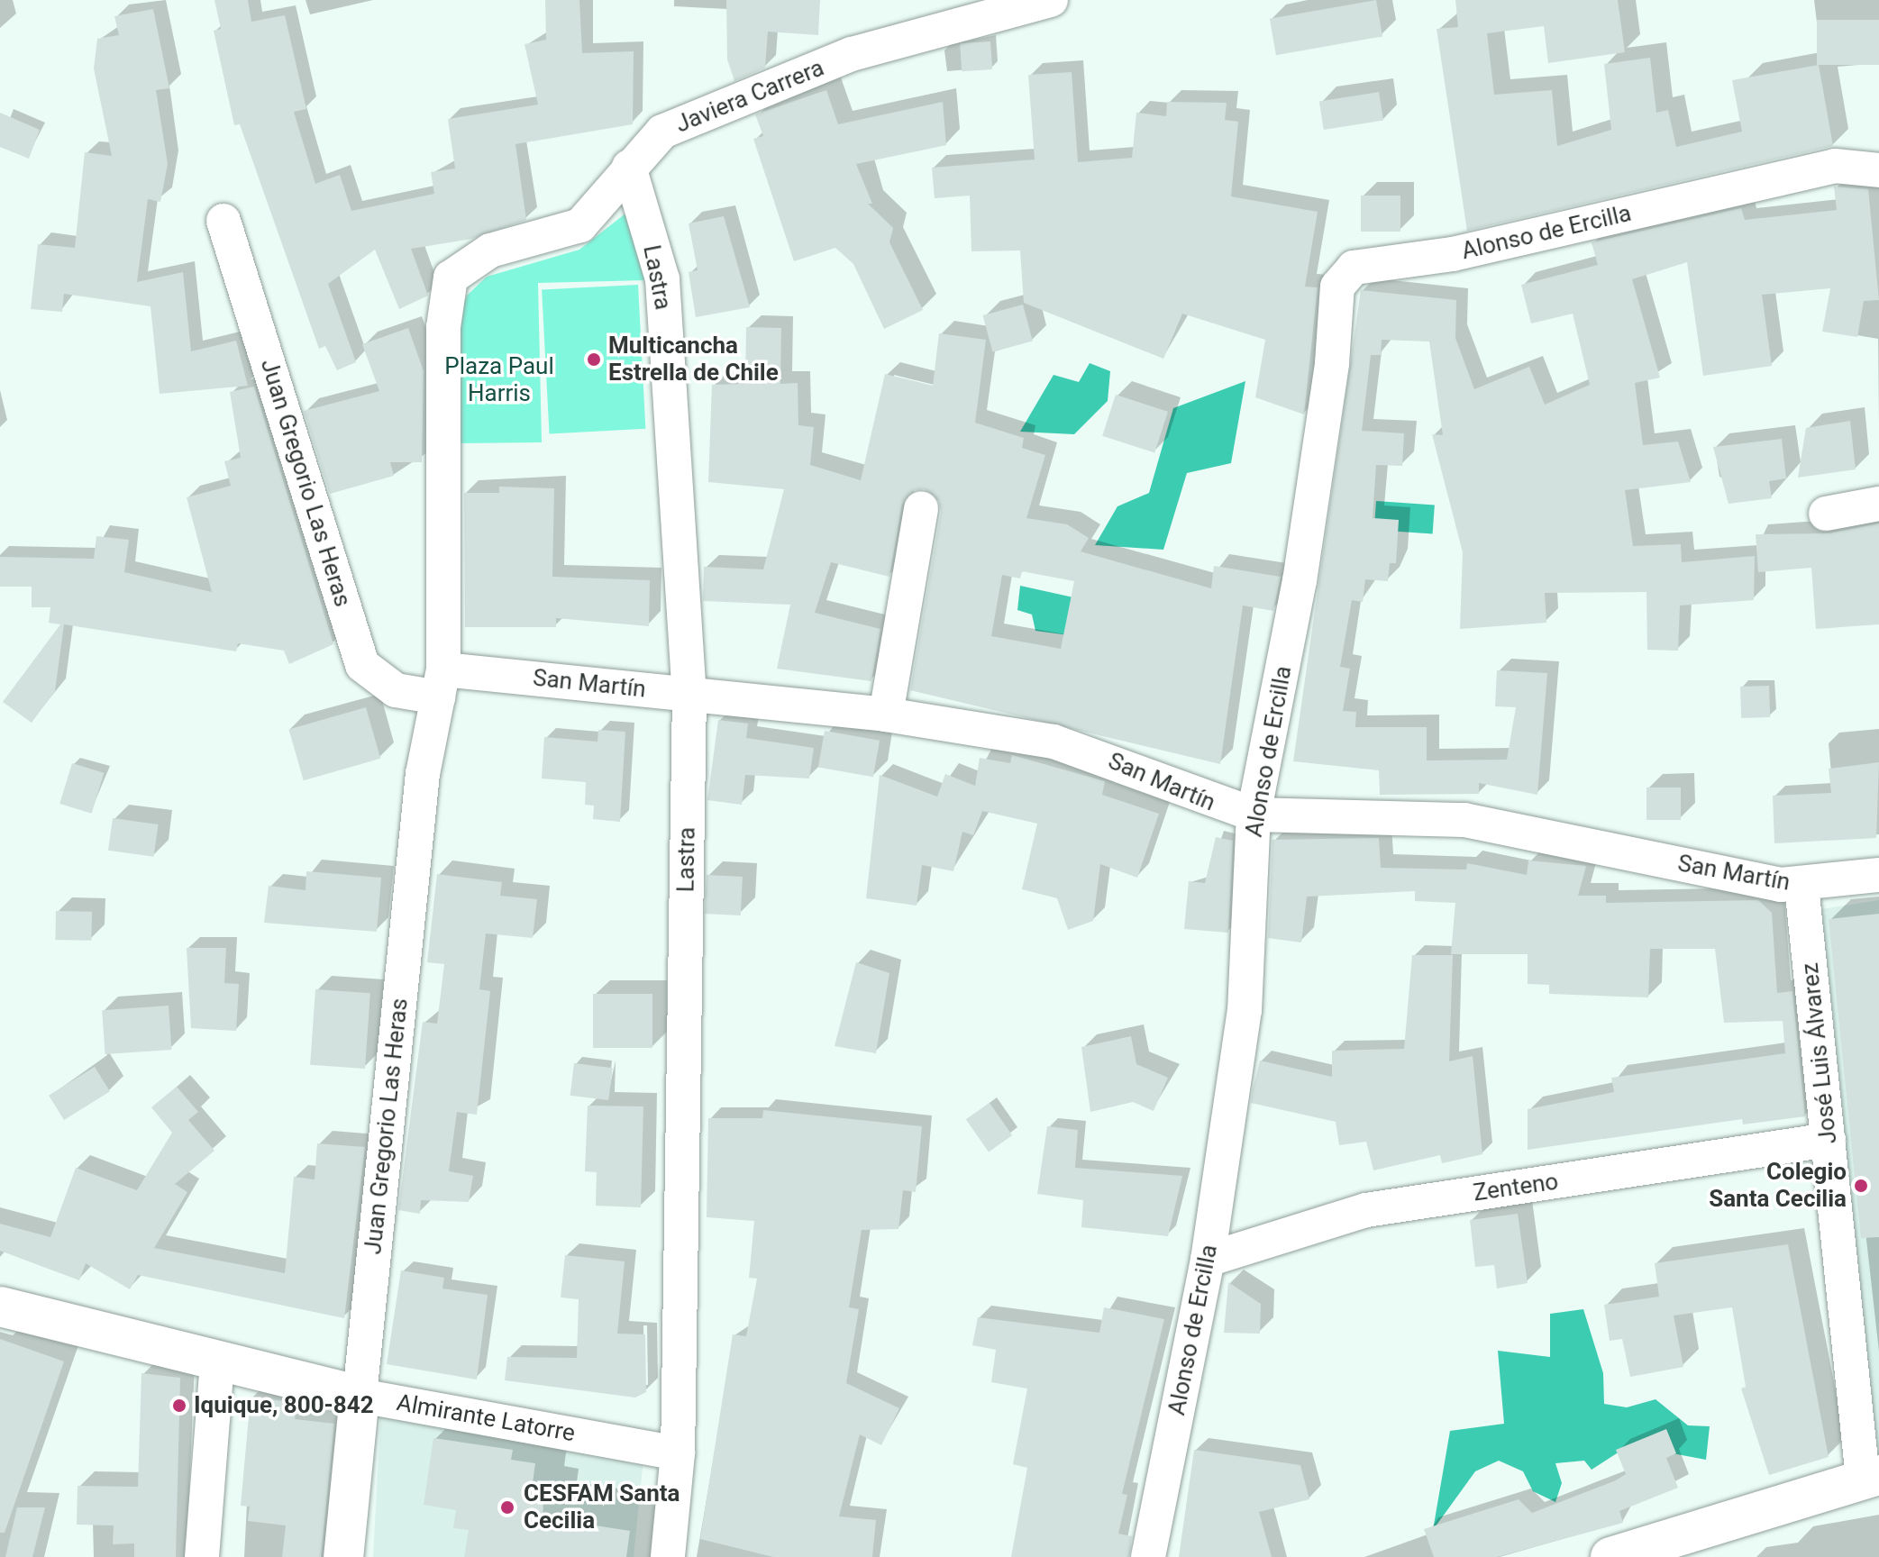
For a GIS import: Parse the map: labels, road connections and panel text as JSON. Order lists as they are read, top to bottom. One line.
{"streets":{"main road":["Juan Gregorio Las Heras","Almirante Latorre"],"street":["Javiera Carrera","Alonso de Ercilla","Lastra","San Martín","José Luis Álvarez","Zenteno"]},"crossings":[["Javiera Carrera","Lastra"],["Javiera Carrera","Juan Gregorio Las Heras"],["Alonso de Ercilla","San Martín"],["Alonso de Ercilla","Zenteno"],["Lastra","San Martín"],["Lastra","Almirante Latorre"],["Juan Gregorio Las Heras","San Martín"],["Juan Gregorio Las Heras","Almirante Latorre"],["San Martín","José Luis Álvarez"],["José Luis Álvarez","Zenteno"]],"parks":["Plaza Paul Harris"],"places":["Multicancha Estrella de Chile","Colegio Santa Cecilia","Iquique, 800-842","CESFAM Santa Cecilia"]}
